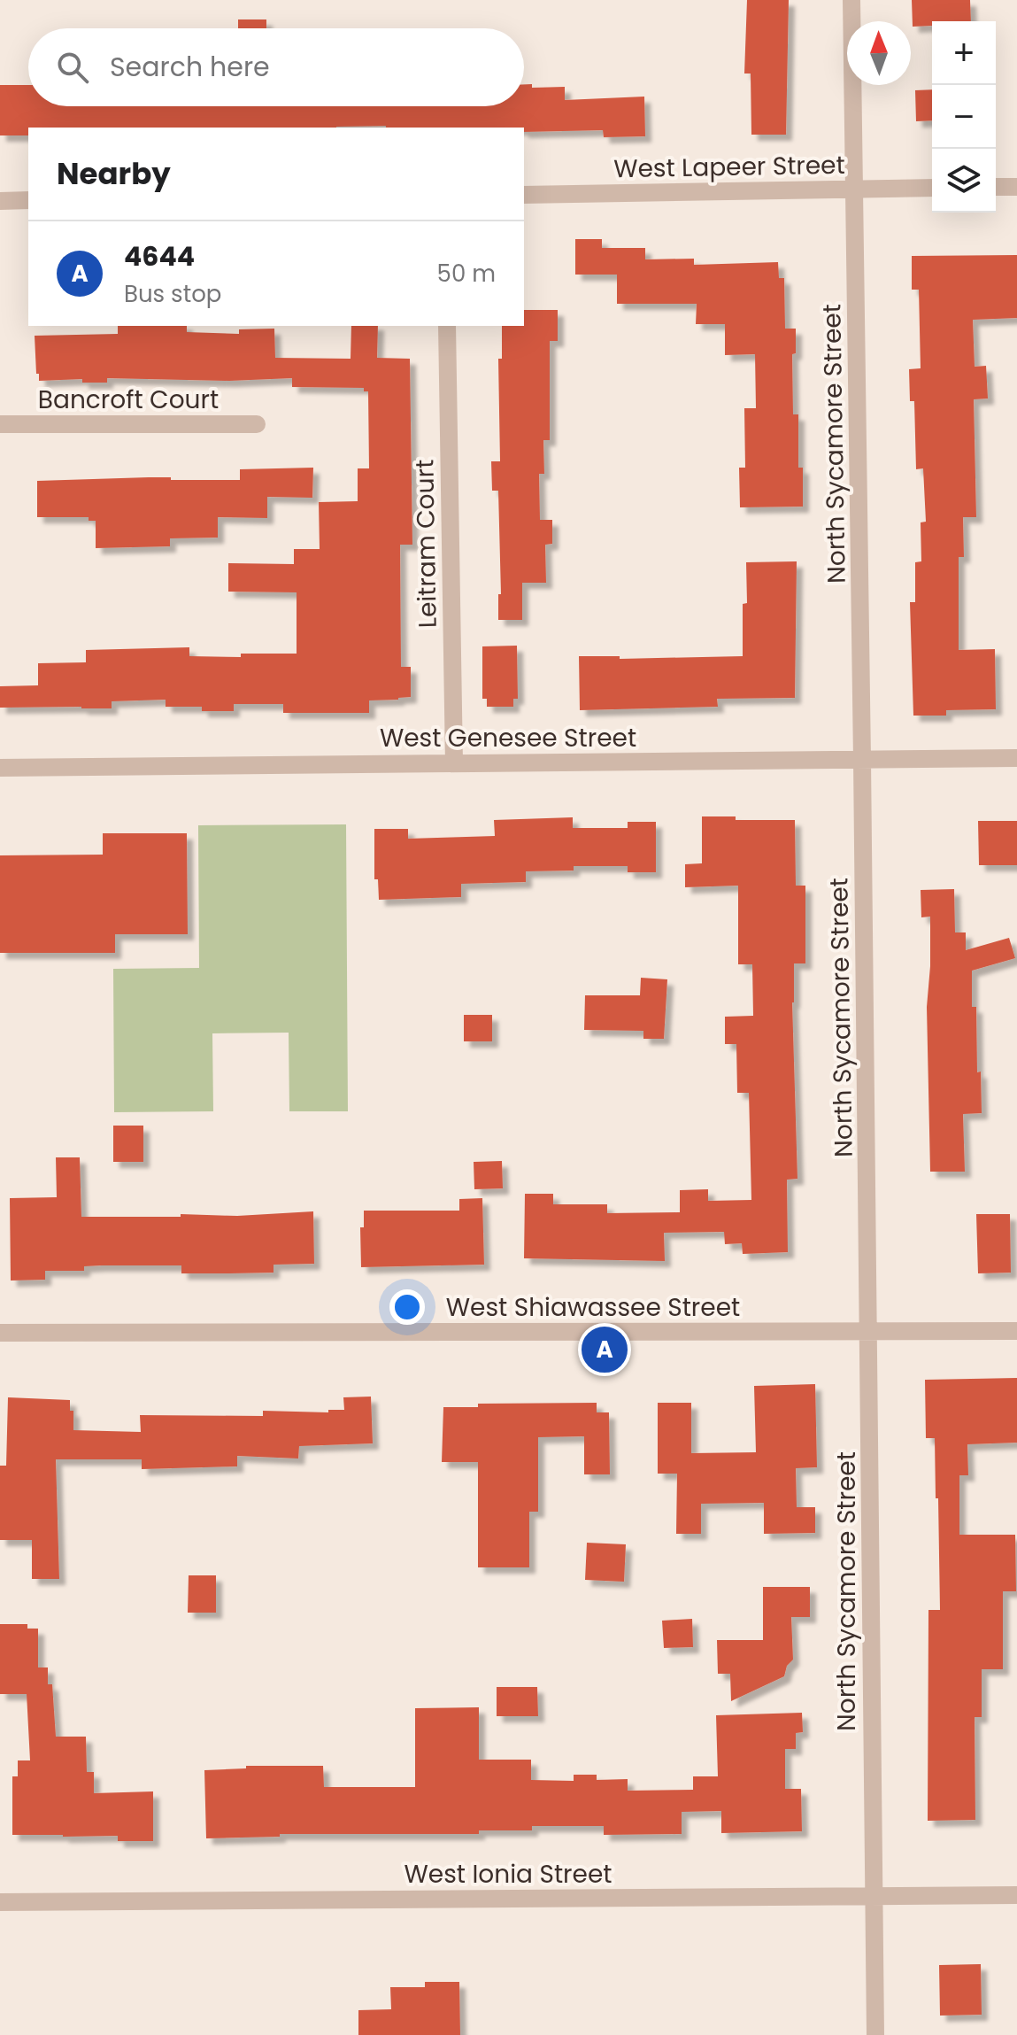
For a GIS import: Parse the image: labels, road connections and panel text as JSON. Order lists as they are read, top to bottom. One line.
{"streets":{"street":["West Lapeer Street","Bancroft Court","North Sycamore Street","Leitram Court","West Genesee Street","West Shiawassee Street","West Ionia Street"]},"crossings":[["West Lapeer Street","North Sycamore Street"],["North Sycamore Street","West Genesee Street"],["North Sycamore Street","West Shiawassee Street"],["North Sycamore Street","West Ionia Street"],["Leitram Court","West Genesee Street"]],"north":"top","page":{"map_buttons":["+","−"],"search":"Search here","heading":"Nearby","list":[{"mark":"A","name":"4644","note":"Bus stop","value":"50 m"}],"pins":"A"}}
